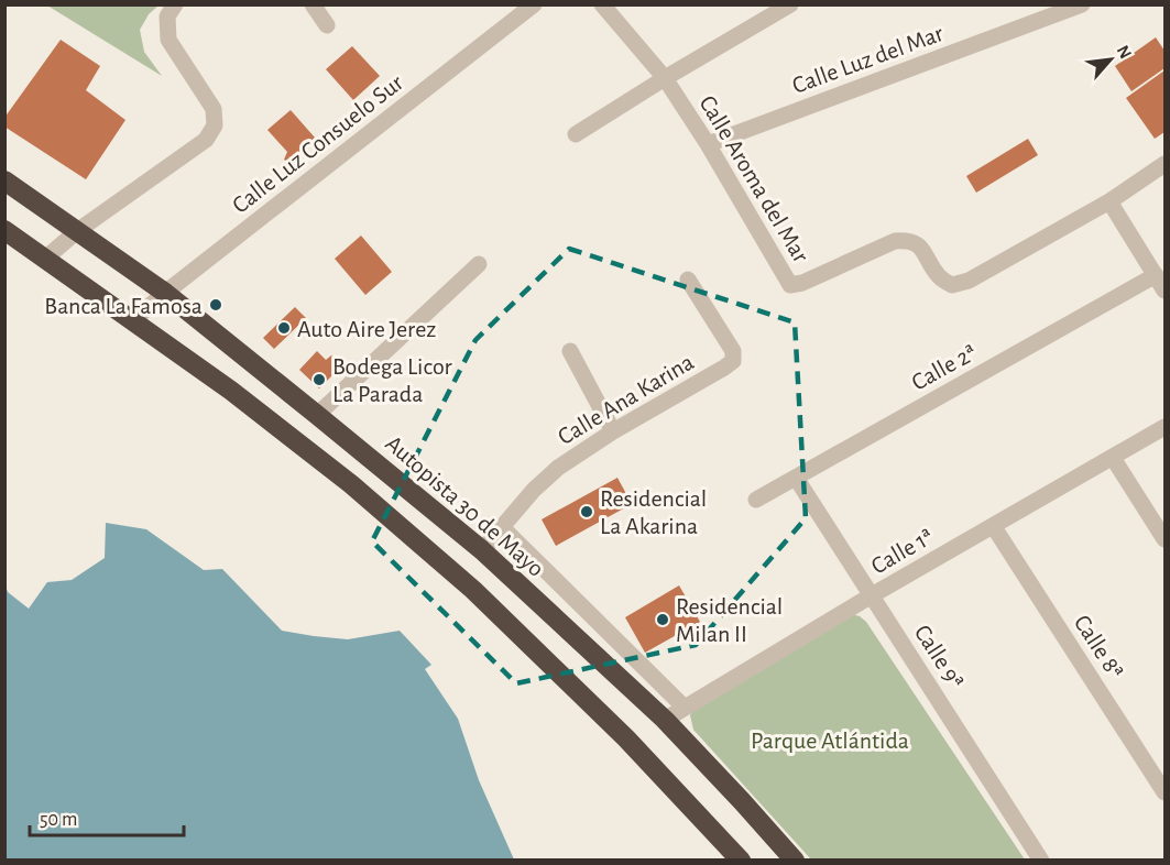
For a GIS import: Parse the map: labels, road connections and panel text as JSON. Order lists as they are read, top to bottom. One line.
{"streets":{"highway":["Autopista 30 de Mayo"],"street":["Calle Luz del Mar","Calle Luz Consuelo Sur","Calle Aroma del Mar","Calle 2ª","Calle Ana Karina","Calle 1ª","Calle 8ª","Calle 9ª"]},"crossings":[["Calle Luz del Mar","Calle Aroma del Mar"],["Calle Luz Consuelo Sur","Autopista 30 de Mayo"],["Calle 2ª","Calle 9ª"],["Calle Ana Karina","Autopista 30 de Mayo"],["Autopista 30 de Mayo","Calle 1ª"],["Calle 1ª","Calle 8ª"],["Calle 1ª","Calle 9ª"]],"parks":["Parque Atlántida"],"places":["Banca La Famosa","Auto Aire Jerez","Bodega Licor La Parada","Residencial La Akarina","Residencial Milan II"],"scale_bar":"50 m","north":"top right"}
